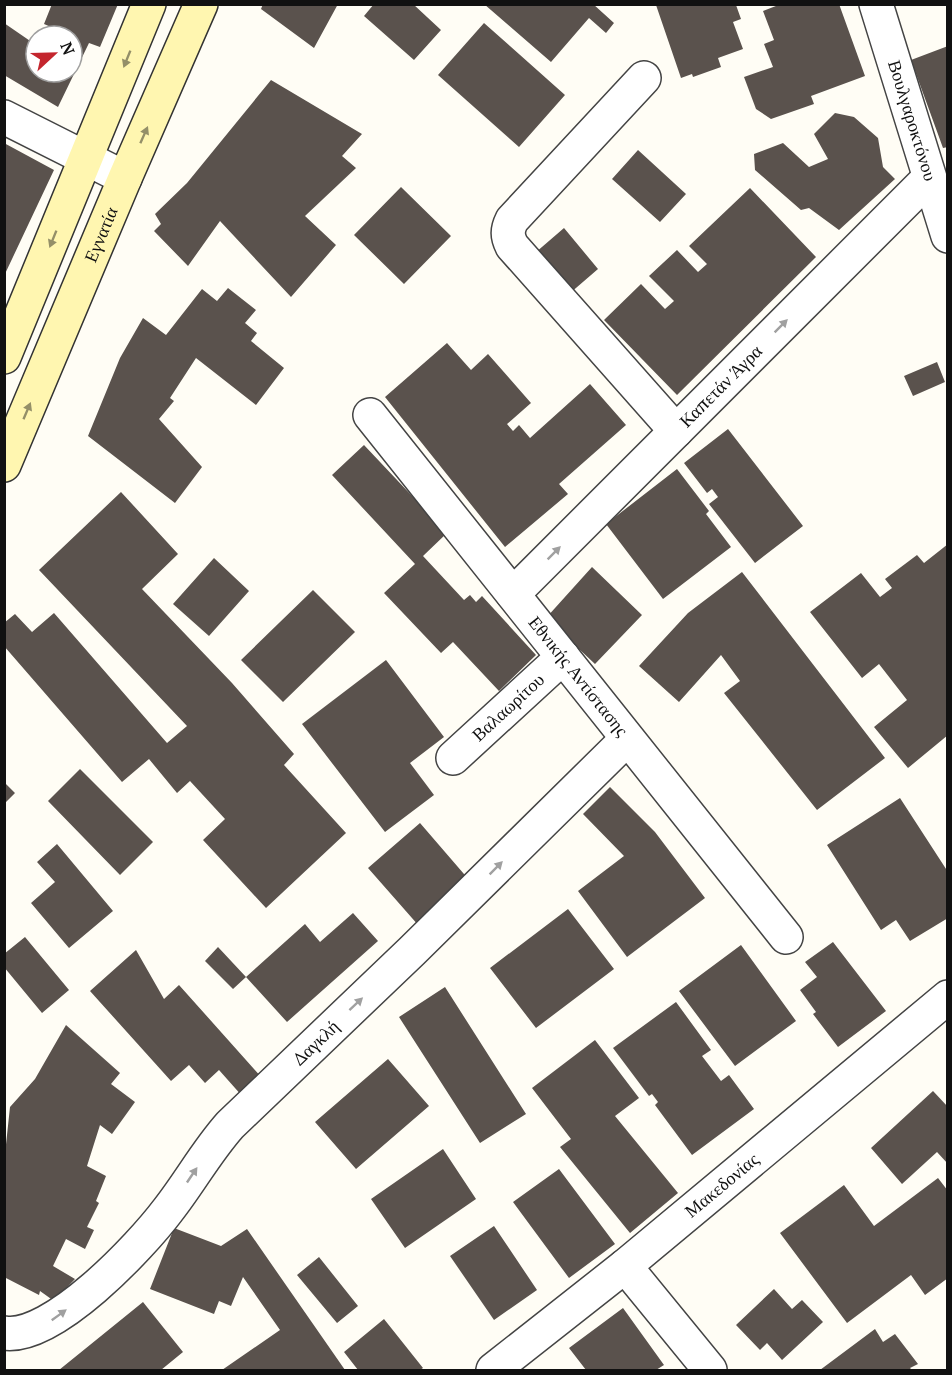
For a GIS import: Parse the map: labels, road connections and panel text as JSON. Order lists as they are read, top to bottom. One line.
{"streets":{"street":["Βουλγαροκτόνου","Εγνατία","Καπετάν Άγρα","Εθνικής Αντίστασης","Βαλαωρίτου","Δαγκλή","Μακεδονίας"]},"crossings":[["Βουλγαροκτόνου","Καπετάν Άγρα"],["Καπετάν Άγρα","Εθνικής Αντίστασης"],["Εθνικής Αντίστασης","Βαλαωρίτου"],["Εθνικής Αντίστασης","Δαγκλή"]],"one_way":["Καπετάν Άγρα","Δαγκλή"],"north":"right"}
